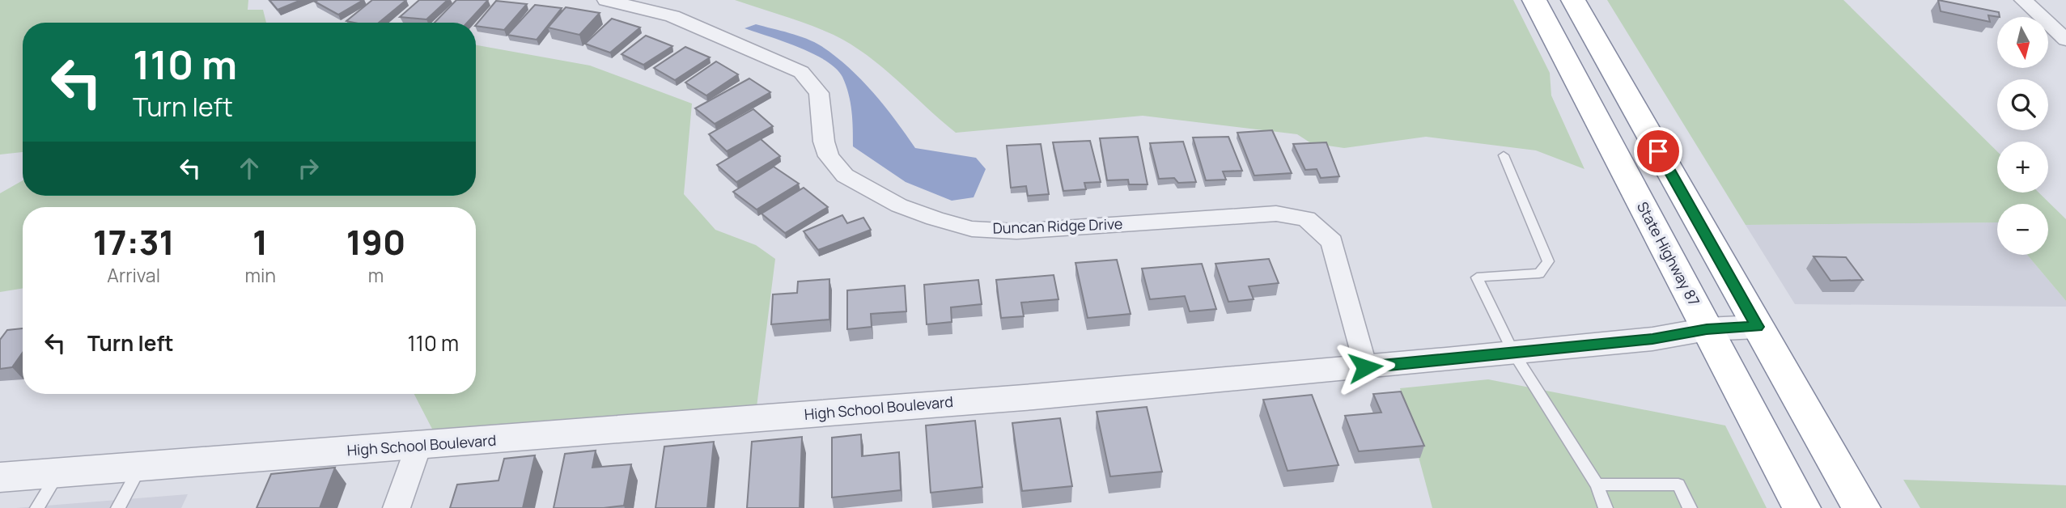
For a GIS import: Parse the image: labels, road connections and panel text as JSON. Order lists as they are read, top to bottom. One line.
{"streets":{"highway":["State Highway 87"],"street":["Duncan Ridge Drive","High School Boulevard"]},"crossings":[["Duncan Ridge Drive","High School Boulevard"],["State Highway 87","High School Boulevard"]],"north":"bottom","page":{"map_buttons":["+","−"],"turn":["110 m","Turn left"],"eta":["17:31","Arrival","1","min","190","m"],"list":[{"name":"Turn left","value":"110 m"}]}}
